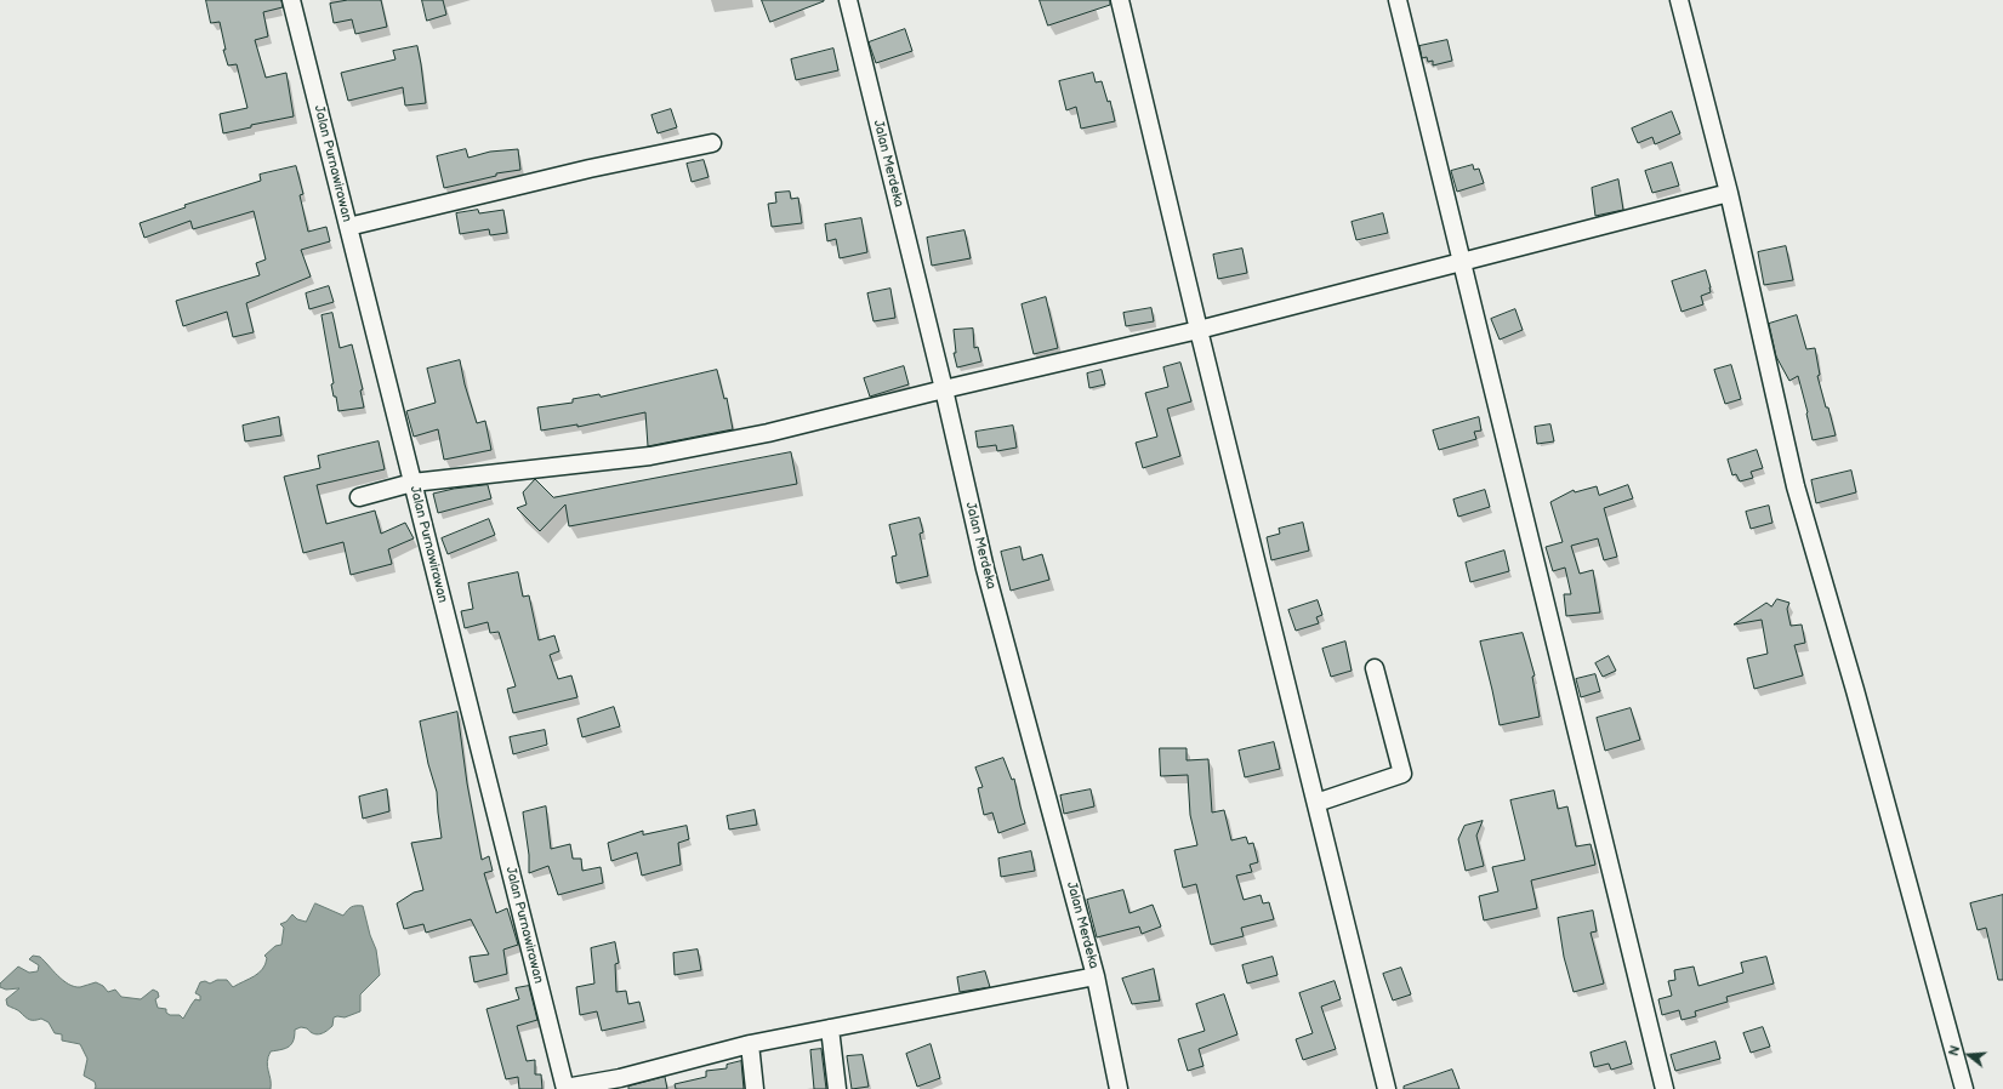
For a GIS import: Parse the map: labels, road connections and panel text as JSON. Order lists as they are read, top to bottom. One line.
{"streets":{"street":["Jalan Purnawirawan","Jalan Merdeka"]},"north":"left"}
